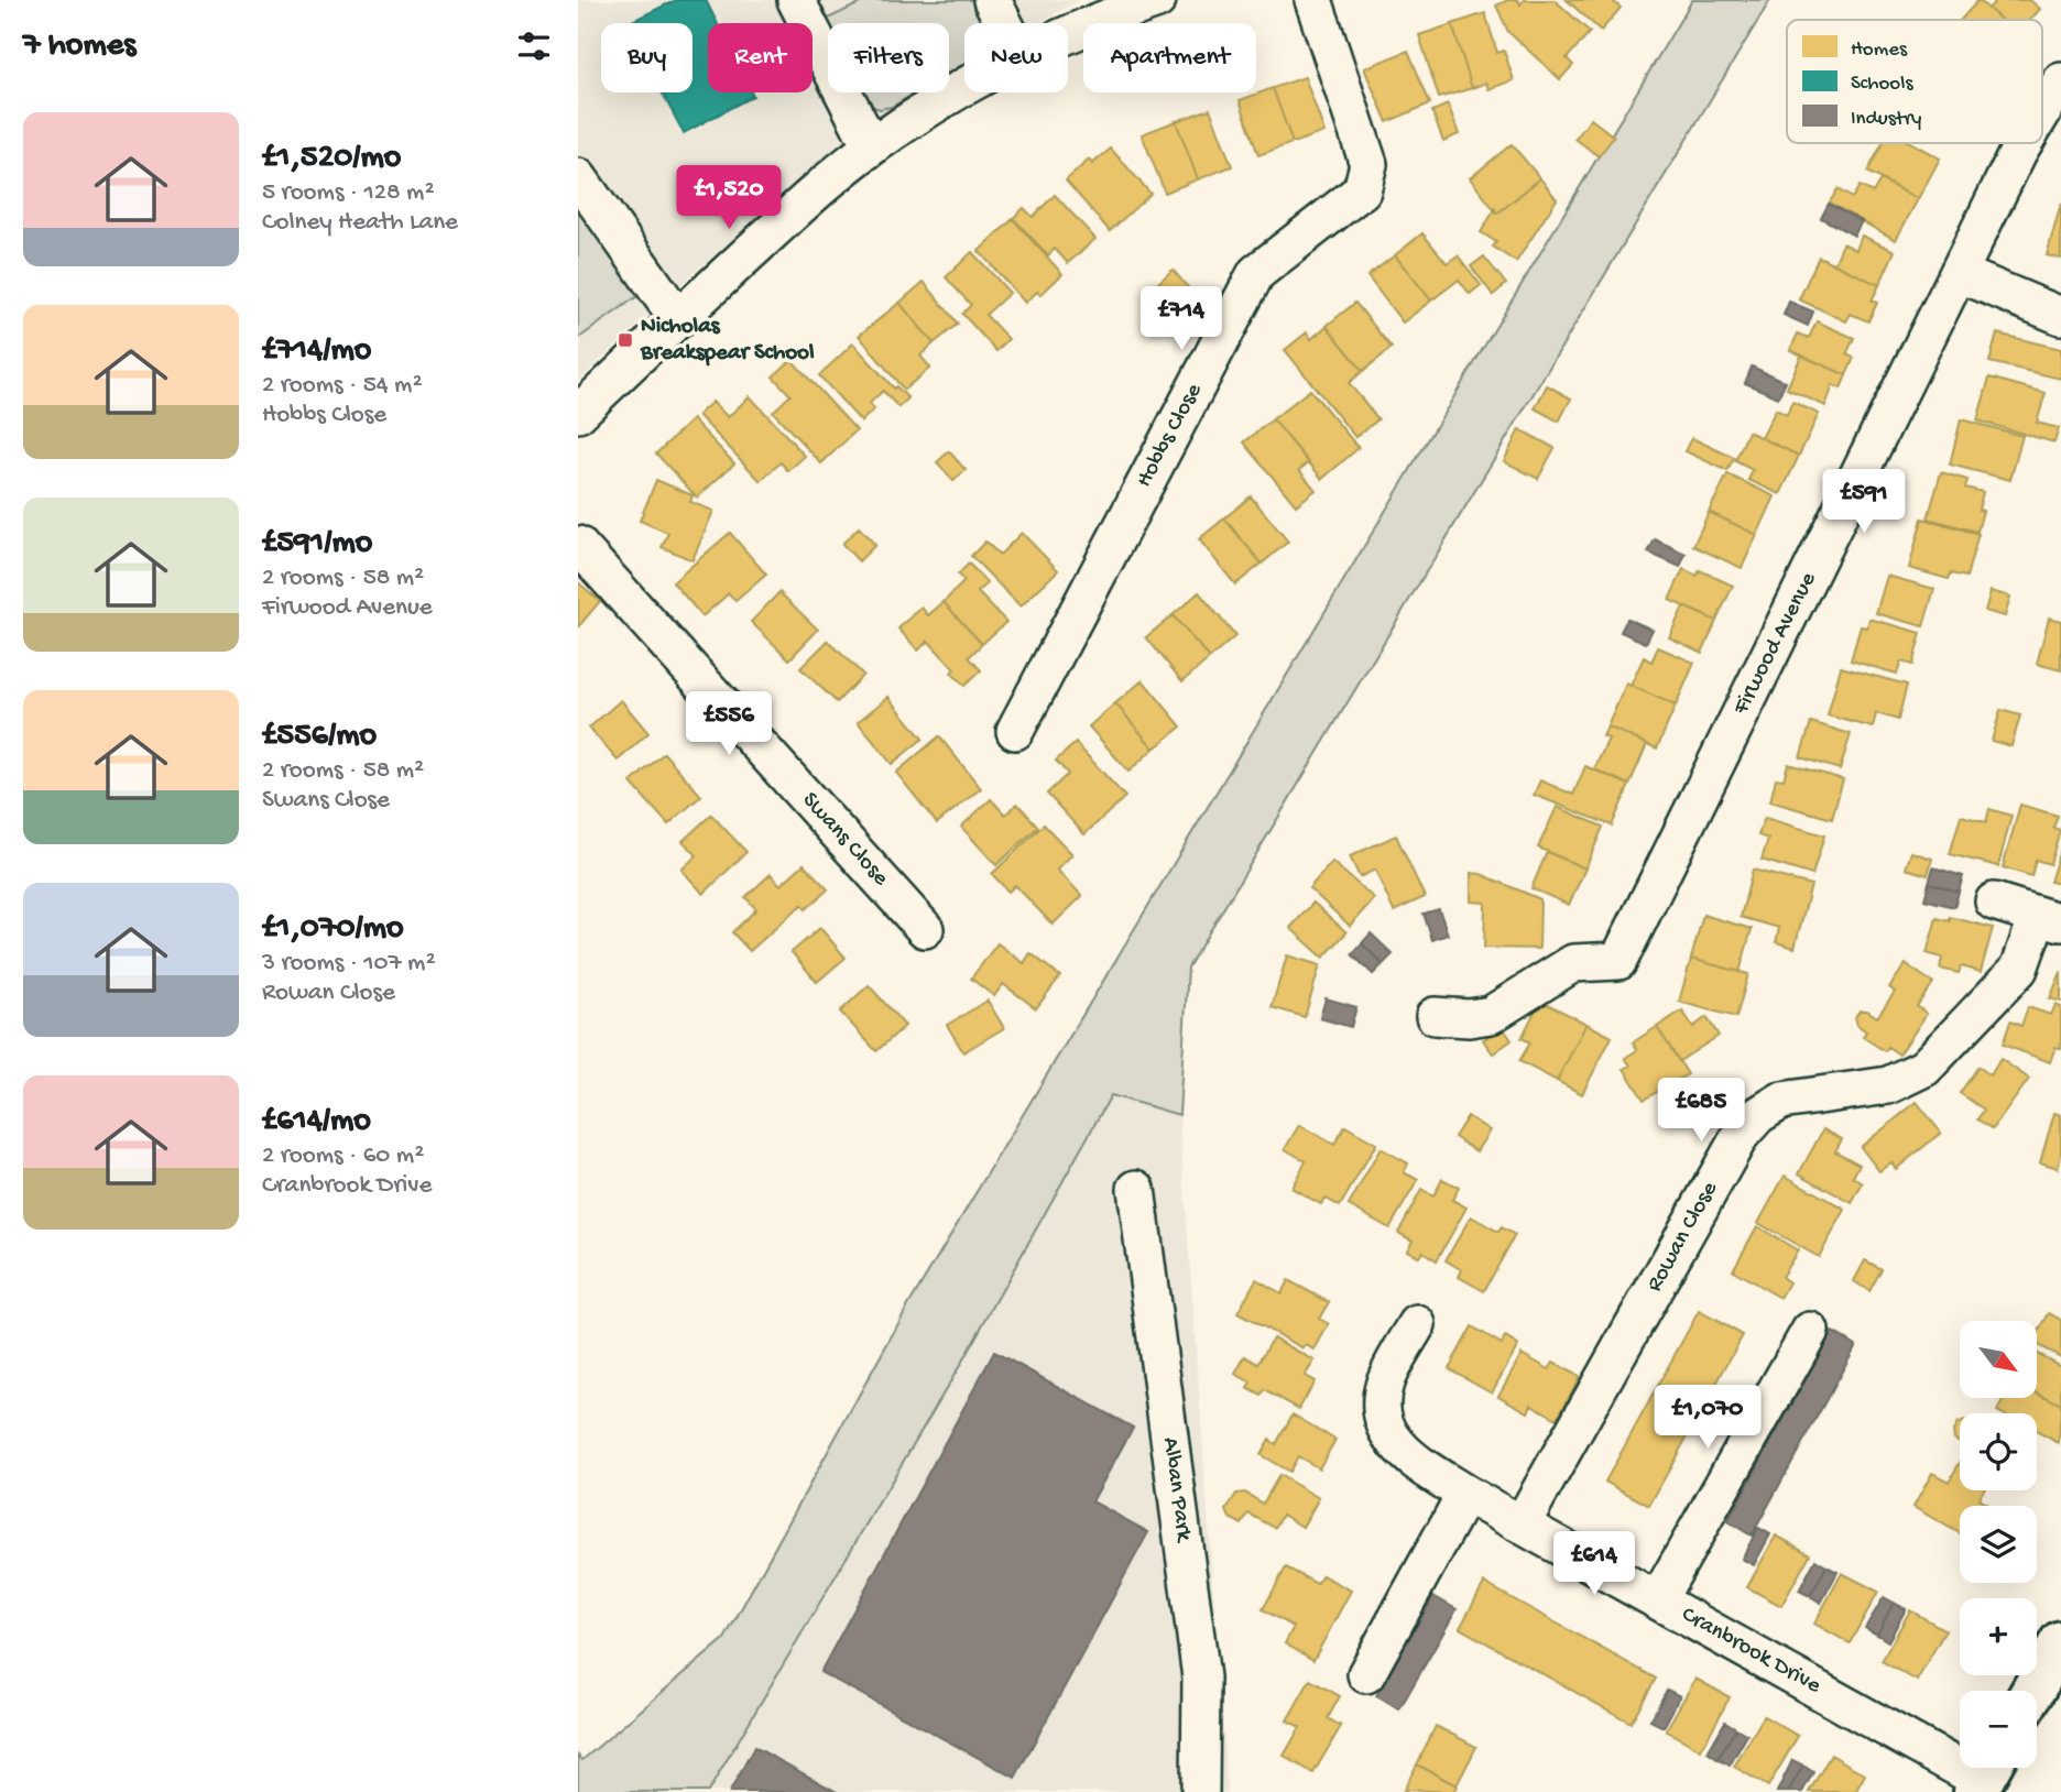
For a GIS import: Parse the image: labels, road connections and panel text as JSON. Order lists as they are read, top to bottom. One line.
{"streets":{"street":["Hobbs Close","Firwood Avenue","Swans Close","Rowan Close","Alban Park","Cranbrook Drive"]},"crossings":[["Rowan Close","Cranbrook Drive"]],"places":{"transit":["Nicholas Breakspear School"]},"legend":["Homes","Schools","Industry"],"north":"bottom right","page":{"heading":"7 homes","chip":["Buy","Rent","Filters","New","Apartment"],"list":[{"name":"£1,520/mo","note":"5 rooms · 128 m² · Colney Heath Lane"},{"name":"£714/mo","note":"2 rooms · 54 m² · Hobbs Close"},{"name":"£591/mo","note":"2 rooms · 58 m² · Firwood Avenue"},{"name":"£556/mo","note":"2 rooms · 58 m² · Swans Close"},{"name":"£1,070/mo","note":"3 rooms · 107 m² · Rowan Close"},{"name":"£614/mo","note":"2 rooms · 60 m² · Cranbrook Drive"}],"price":["£1,520","£714","£591","£556","£685","£1,070","£614"],"map_buttons":["+","−"]}}
